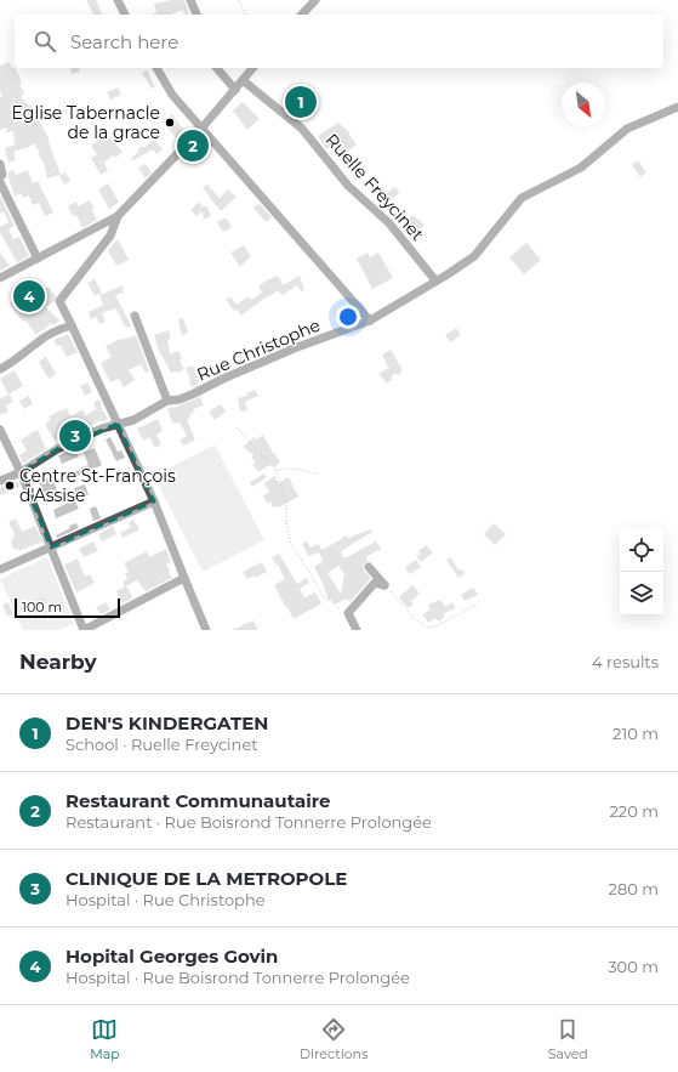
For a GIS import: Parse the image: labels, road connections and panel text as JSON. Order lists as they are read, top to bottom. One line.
{"streets":{"street":["Ruelle Freycinet","Rue Christophe"]},"crossings":[["Ruelle Freycinet","Rue Christophe"]],"places":["Eglise Tabernacle de la grace","Centre St-François d'Assise"],"scale_bar":"100 m","north":"bottom right","page":{"search":"Search here","pins":["1","2","4","3"],"scale":"100 m","heading":["Nearby","4 results"],"list":[{"mark":"1","name":"DEN'S KINDERGATEN","note":"School · Ruelle Freycinet","value":"210 m"},{"mark":"2","name":"Restaurant Communautaire","note":"Restaurant · Rue Boisrond Tonnerre Prolongée","value":"220 m"},{"mark":"3","name":"CLINIQUE DE LA METROPOLE","note":"Hospital · Rue Christophe","value":"280 m"},{"mark":"4","name":"Hopital Georges Govin","note":"Hospital · Rue Boisrond Tonnerre Prolongée","value":"300 m"}],"nav":["Map","Directions","Saved"]}}
